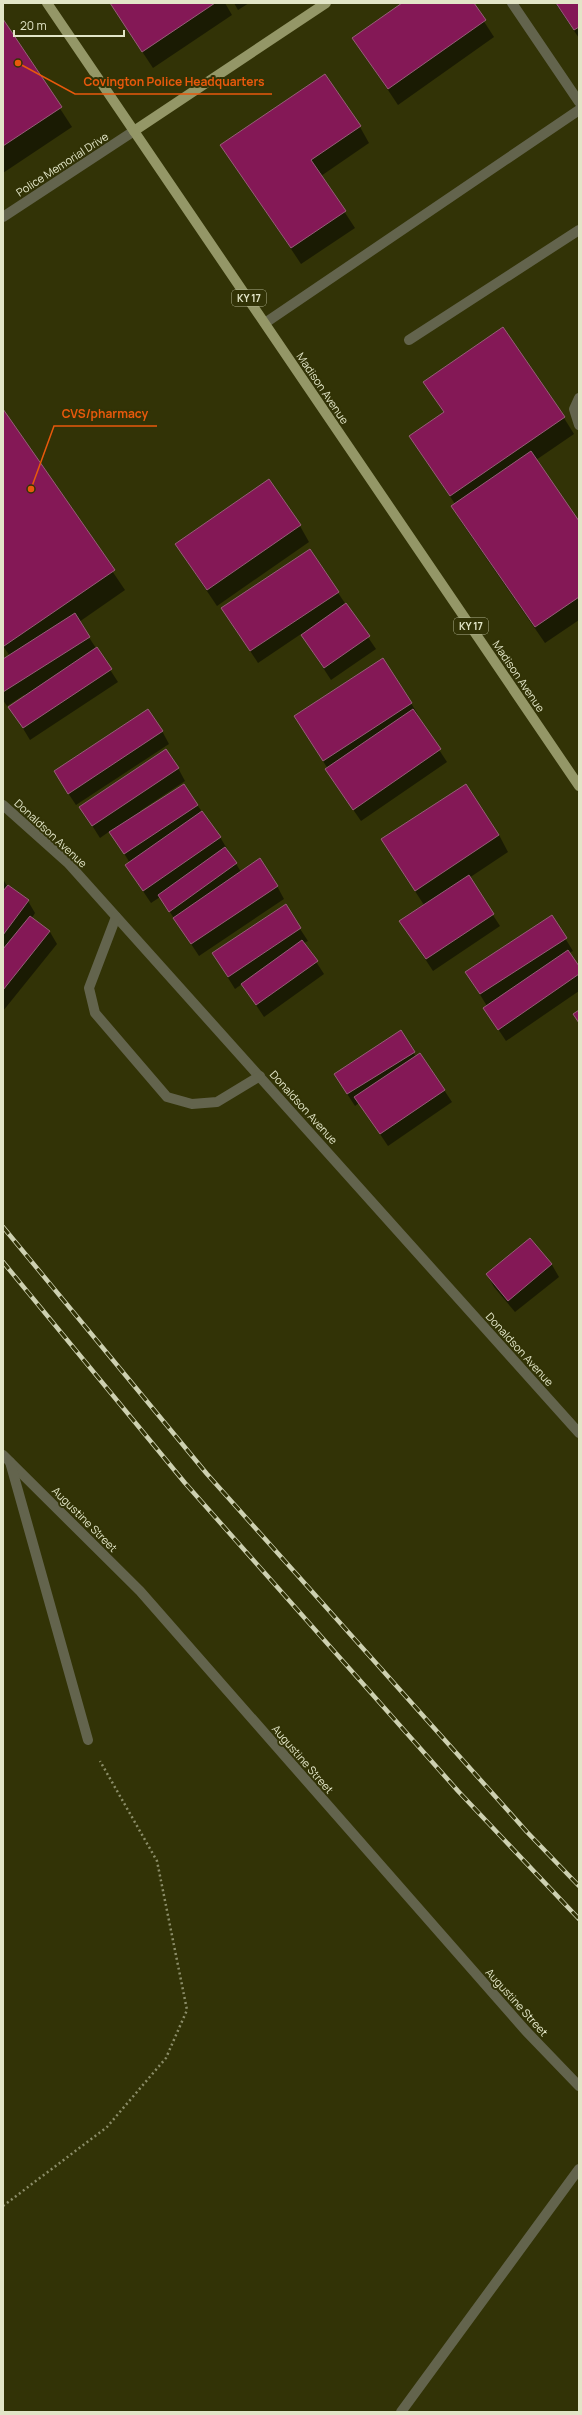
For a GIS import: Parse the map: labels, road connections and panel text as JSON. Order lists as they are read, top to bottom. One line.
{"streets":{"main road":["KY 17","Madison Avenue"],"street":["Police Memorial Drive","Donaldson Avenue","Augustine Street"]},"crossings":[["Police Memorial Drive","Madison Avenue"]],"places":["Covington Police Headquarters","CVS/pharmacy"],"scale_bar":"20 m"}
